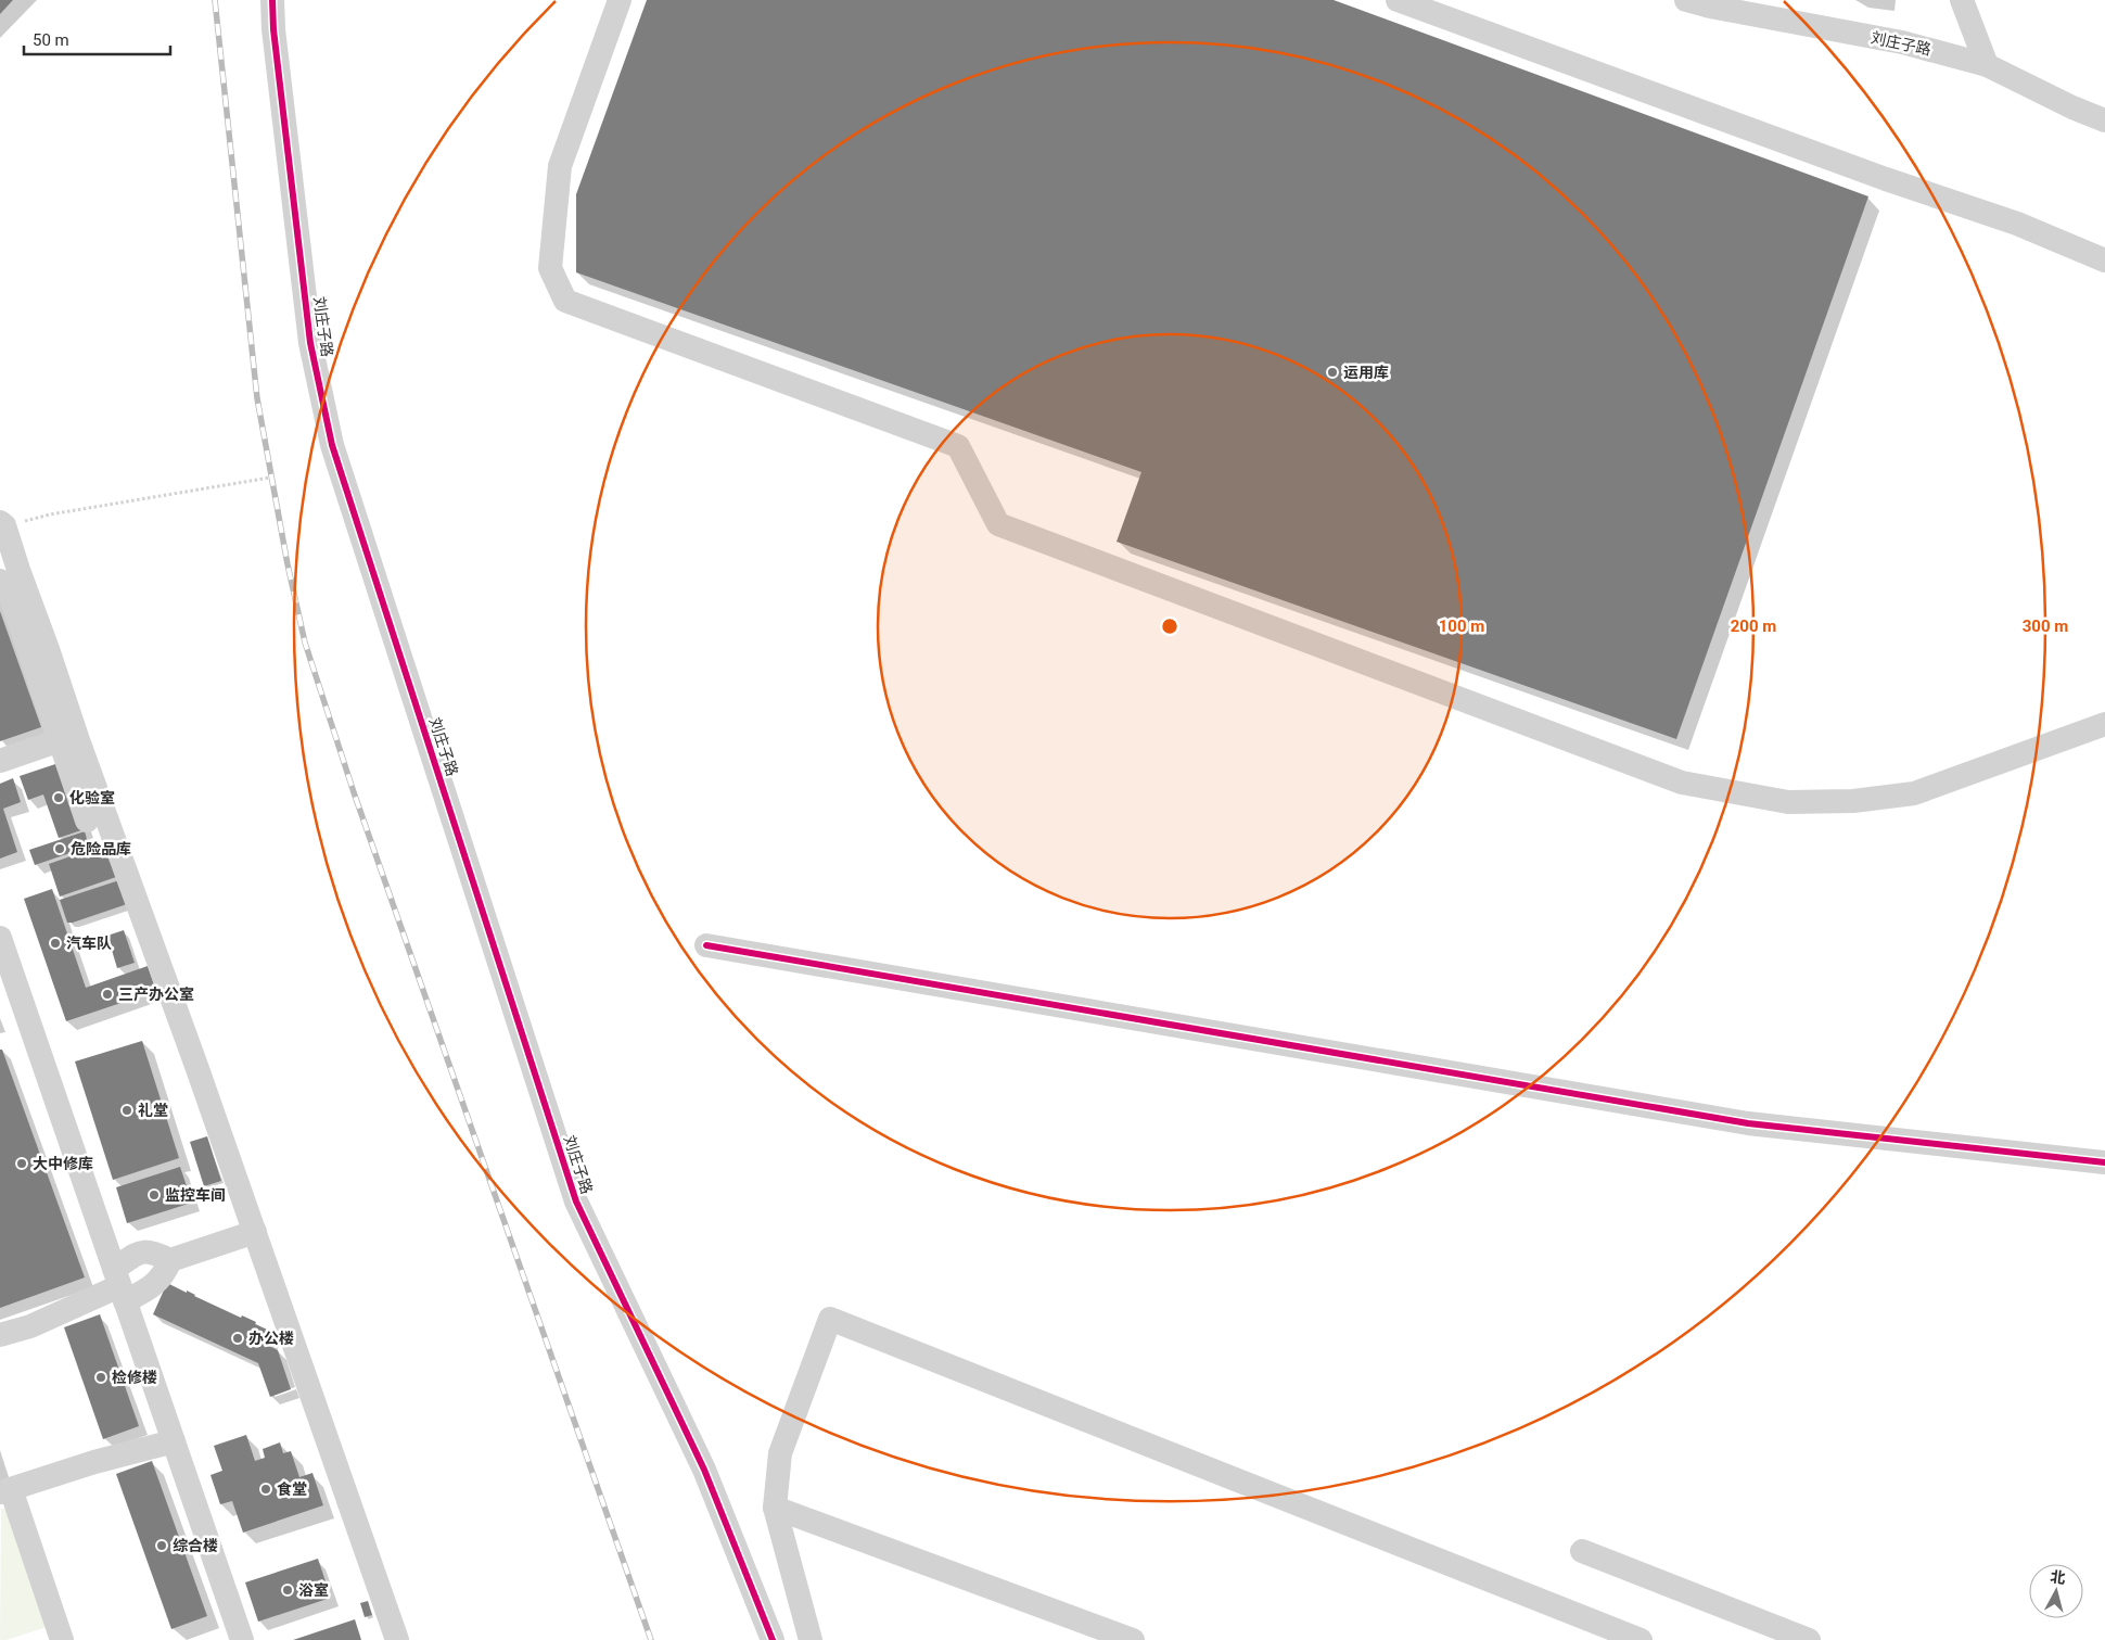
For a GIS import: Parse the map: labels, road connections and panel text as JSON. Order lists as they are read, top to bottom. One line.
{"streets":{"street":["刘庄子路"]},"places":["运用库","化验室","危险品库","汽车队","三产办公室","礼堂","大中修库","监控车间","办公楼","检修楼","食堂","综合楼","浴室"],"scale_bar":"50 m","north":"top","rings":["100 m","200 m","300 m"]}
